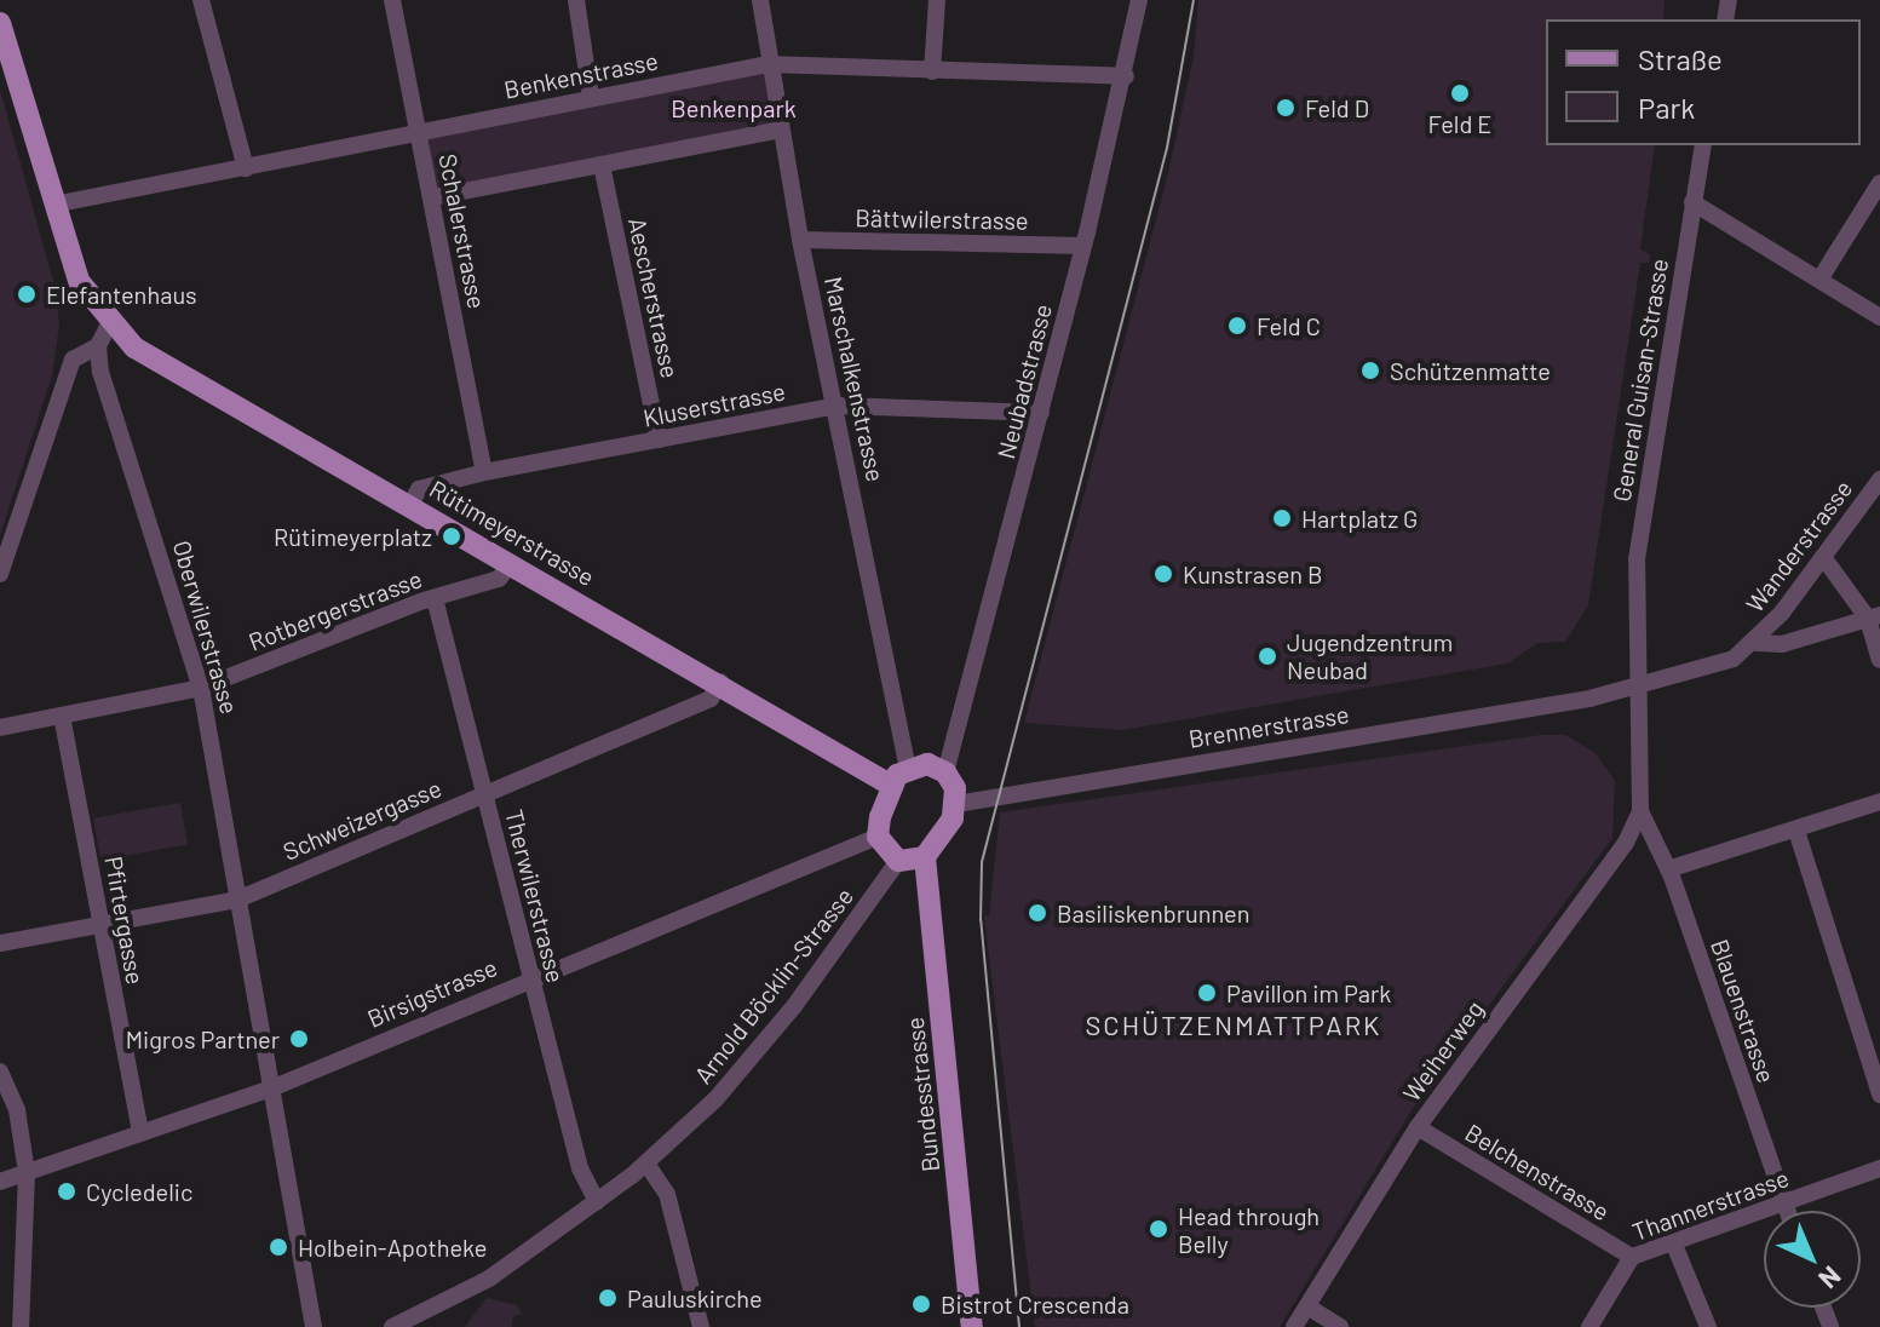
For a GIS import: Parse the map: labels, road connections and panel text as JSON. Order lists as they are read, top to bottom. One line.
{"streets":{"main road":["Rütimeyerstrasse","Bundesstrasse"],"street":["Benkenstrasse","Bättwilerstrasse","Schalerstrasse","Aescherstrasse","Marschalkenstrasse","General Guisan-Strasse","Neubadstrasse","Kluserstrasse","Wanderstrasse","Rotbergerstrasse","Oberwilerstrasse","Brennerstrasse","Schweizergasse","Therwilerstrasse","Pfirtergasse","Arnold Böcklin-Strasse","Birsigstrasse","Blauenstrasse","Weiherweg","Belchenstrasse","Thannerstrasse"]},"crossings":[["Benkenstrasse","Schalerstrasse"],["Benkenstrasse","Marschalkenstrasse"],["Benkenstrasse","Neubadstrasse"],["Bättwilerstrasse","Marschalkenstrasse"],["Bättwilerstrasse","Neubadstrasse"],["Schalerstrasse","Kluserstrasse"],["Aescherstrasse","Kluserstrasse"],["Marschalkenstrasse","Neubadstrasse"],["Marschalkenstrasse","Kluserstrasse"],["Marschalkenstrasse","Rütimeyerstrasse"],["Marschalkenstrasse","Brennerstrasse"],["Marschalkenstrasse","Arnold Böcklin-Strasse"],["Marschalkenstrasse","Birsigstrasse"],["Marschalkenstrasse","Bundesstrasse"],["General Guisan-Strasse","Brennerstrasse"],["General Guisan-Strasse","Blauenstrasse"],["General Guisan-Strasse","Weiherweg"],["Neubadstrasse","Kluserstrasse"],["Neubadstrasse","Rütimeyerstrasse"],["Neubadstrasse","Brennerstrasse"],["Neubadstrasse","Arnold Böcklin-Strasse"],["Neubadstrasse","Birsigstrasse"],["Neubadstrasse","Bundesstrasse"],["Kluserstrasse","Rütimeyerstrasse"],["Rütimeyerstrasse","Rotbergerstrasse"],["Rütimeyerstrasse","Brennerstrasse"],["Rütimeyerstrasse","Schweizergasse"],["Rütimeyerstrasse","Arnold Böcklin-Strasse"],["Rütimeyerstrasse","Birsigstrasse"],["Rütimeyerstrasse","Bundesstrasse"],["Wanderstrasse","Brennerstrasse"],["Rotbergerstrasse","Oberwilerstrasse"],["Rotbergerstrasse","Therwilerstrasse"],["Rotbergerstrasse","Pfirtergasse"],["Oberwilerstrasse","Schweizergasse"],["Oberwilerstrasse","Birsigstrasse"],["Brennerstrasse","Arnold Böcklin-Strasse"],["Brennerstrasse","Birsigstrasse"],["Brennerstrasse","Bundesstrasse"],["Schweizergasse","Therwilerstrasse"],["Schweizergasse","Pfirtergasse"],["Therwilerstrasse","Arnold Böcklin-Strasse"],["Therwilerstrasse","Birsigstrasse"],["Pfirtergasse","Birsigstrasse"],["Arnold Böcklin-Strasse","Birsigstrasse"],["Arnold Böcklin-Strasse","Bundesstrasse"],["Birsigstrasse","Bundesstrasse"],["Blauenstrasse","Weiherweg"],["Blauenstrasse","Thannerstrasse"],["Weiherweg","Belchenstrasse"],["Belchenstrasse","Thannerstrasse"]],"districts":["SCHÜTZENMATTPARK"],"parks":["Benkenpark"],"places":["Feld E","Feld D","Elefantenhaus","Feld C","Schützenmatte","Hartplatz G","Rütimeyerplatz","Kunstrasen B","Jugendzentrum Neubad","Basiliskenbrunnen","Pavillon im Park","Migros Partner","Cycledelic","Head through Belly","Holbein-Apotheke","Pauluskirche","Bistrot Crescenda"],"legend":["Straße","Park"],"north":"bottom right"}
